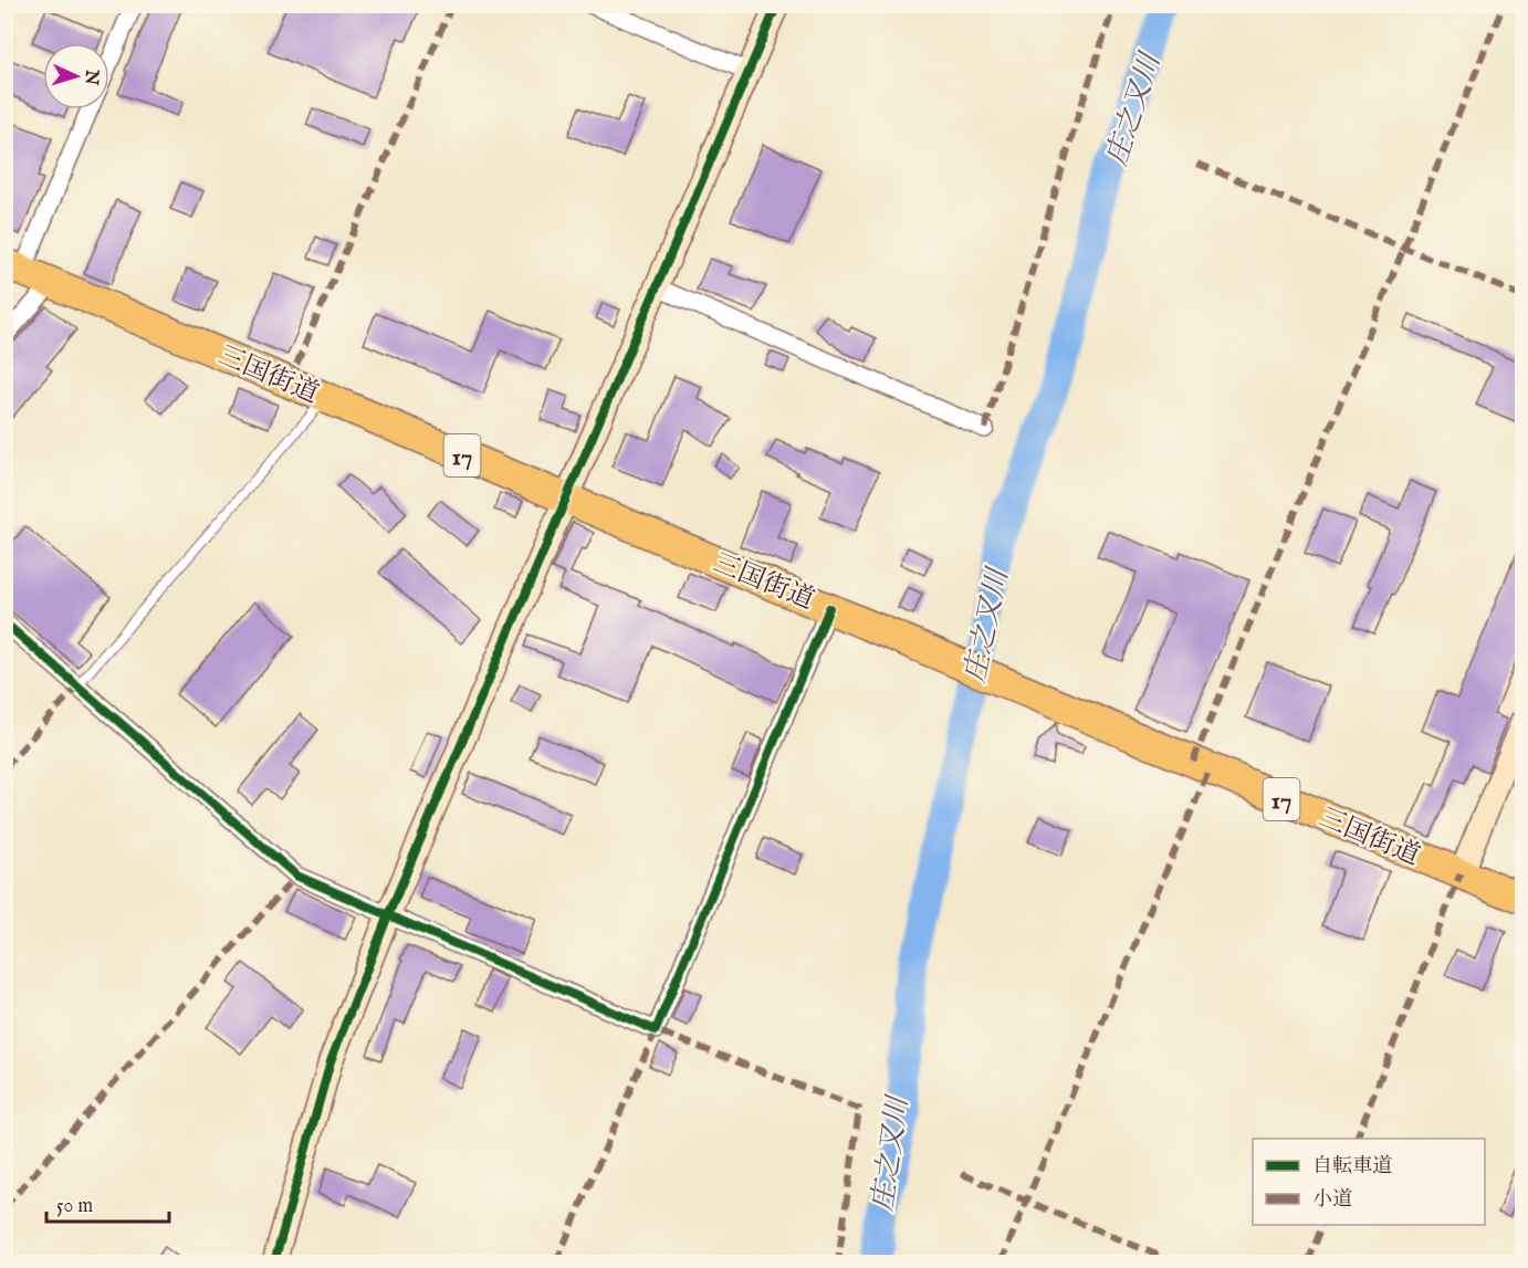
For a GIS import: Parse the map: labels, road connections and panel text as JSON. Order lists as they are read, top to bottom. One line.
{"streets":{"highway":["三国街道","17"]},"water":["庄之又川"],"legend":["自転車道","小道"],"scale_bar":"50 m","north":"right"}
